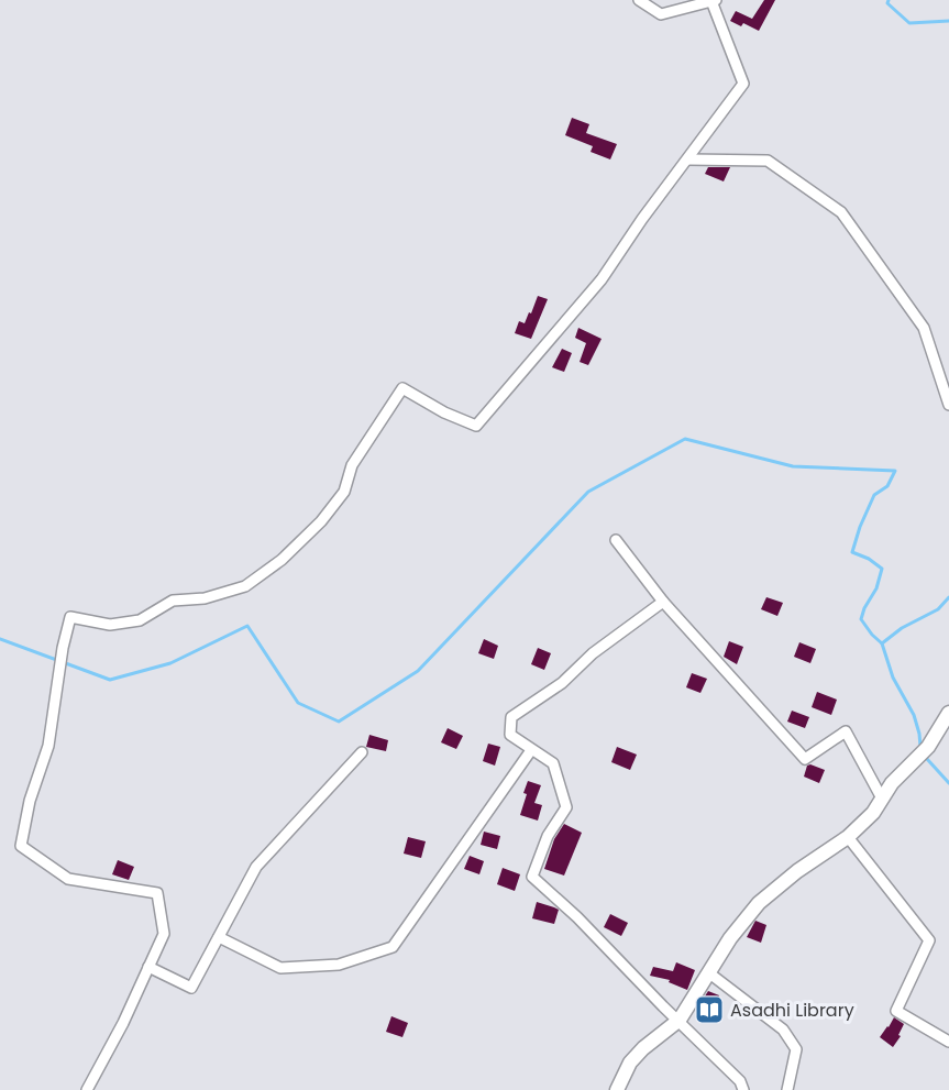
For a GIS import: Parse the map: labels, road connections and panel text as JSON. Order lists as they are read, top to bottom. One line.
{"places":{"library":["Asadhi Library"]}}
